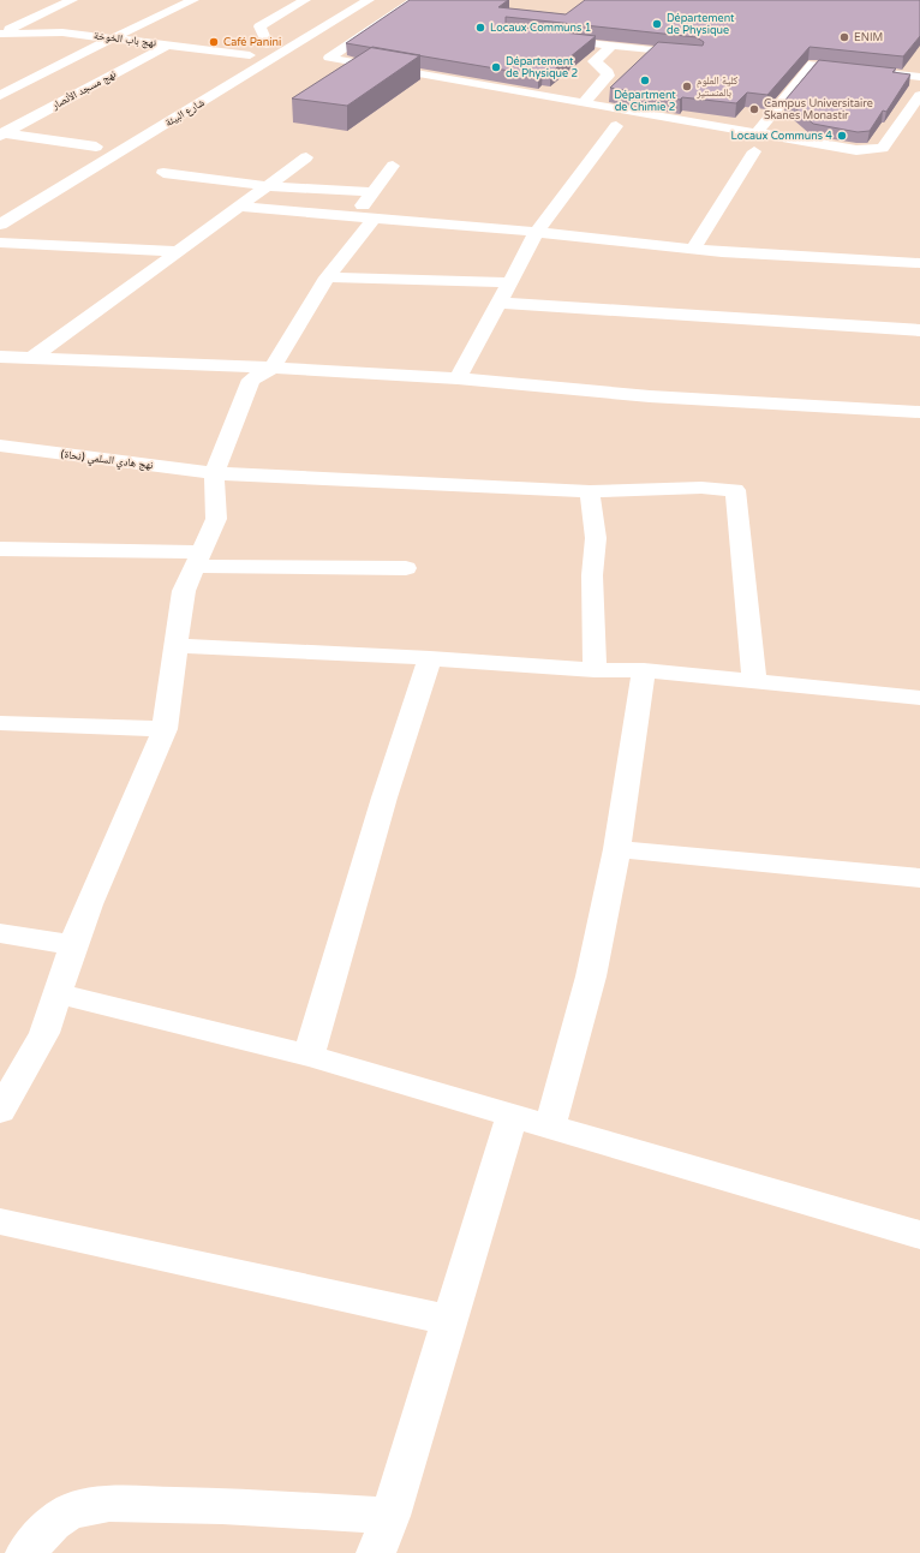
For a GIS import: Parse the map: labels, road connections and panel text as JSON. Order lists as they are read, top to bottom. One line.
{"streets":{"street":["نهج باب الخوخة","نهج مسجد الأنصار","شارع البيئة","نهج هادي السلمي (نحاة)"]},"crossings":[["نهج باب الخوخة","نهج مسجد الأنصار"],["نهج باب الخوخة","شارع البيئة"]],"places":["Département de Physique","Locaux Communs 1","ENIM","Café Panini","Département de Physique 2","Départment de Chimie 2","كلية العلوم بالمنستير","Campus Universitaire Skanes Monastir","Locaux Communs 4"]}
